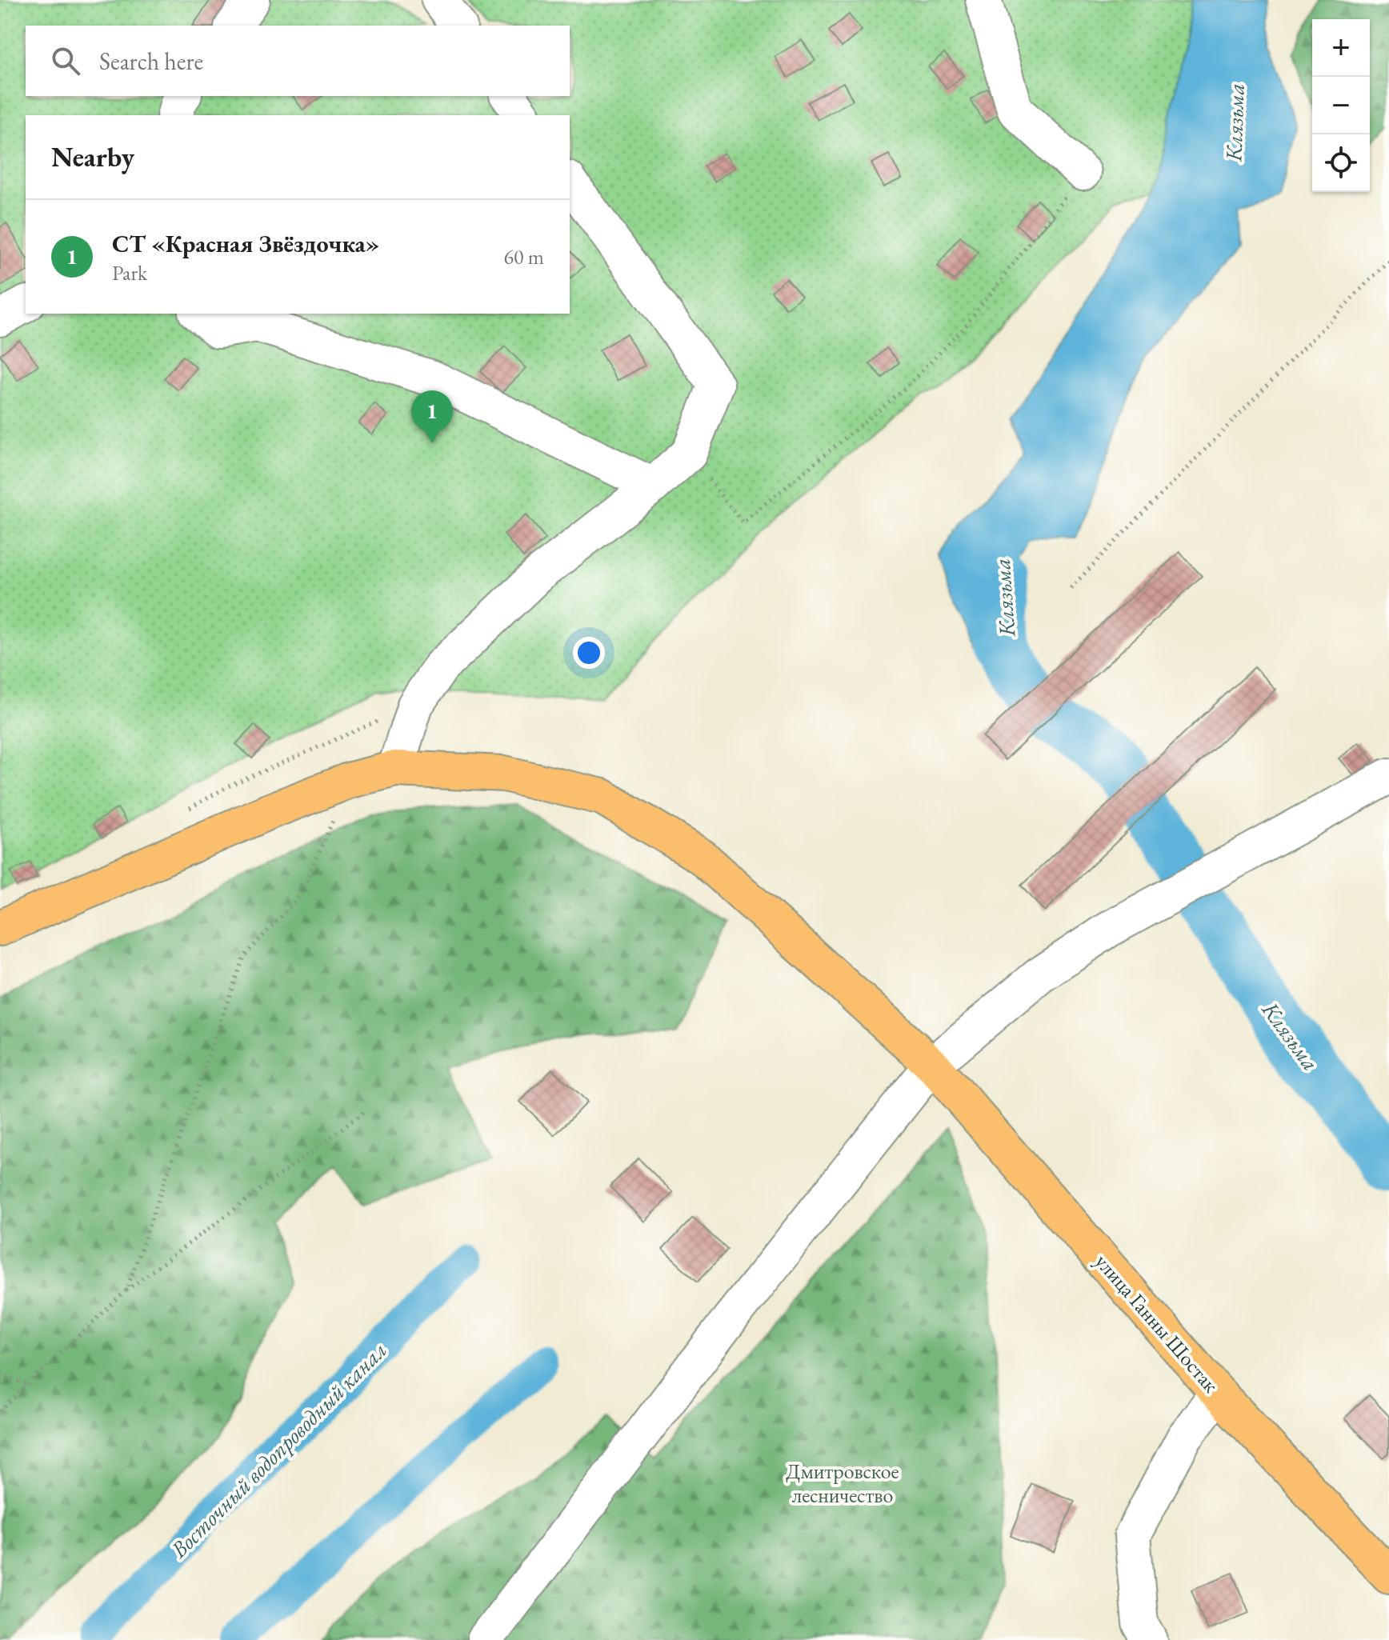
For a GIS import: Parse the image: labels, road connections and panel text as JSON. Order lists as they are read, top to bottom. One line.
{"streets":{"main road":["улица Ганны Шостак"]},"water":["Клязьма","Восточный водопроводный канал"],"parks":["Дмитровское лесничество"],"page":{"map_buttons":["+","−"],"search":"Search here","heading":"Nearby","list":[{"mark":"1","name":"СТ «Красная Звёздочка»","note":"Park","value":"60 m"}],"pins":"1"}}
